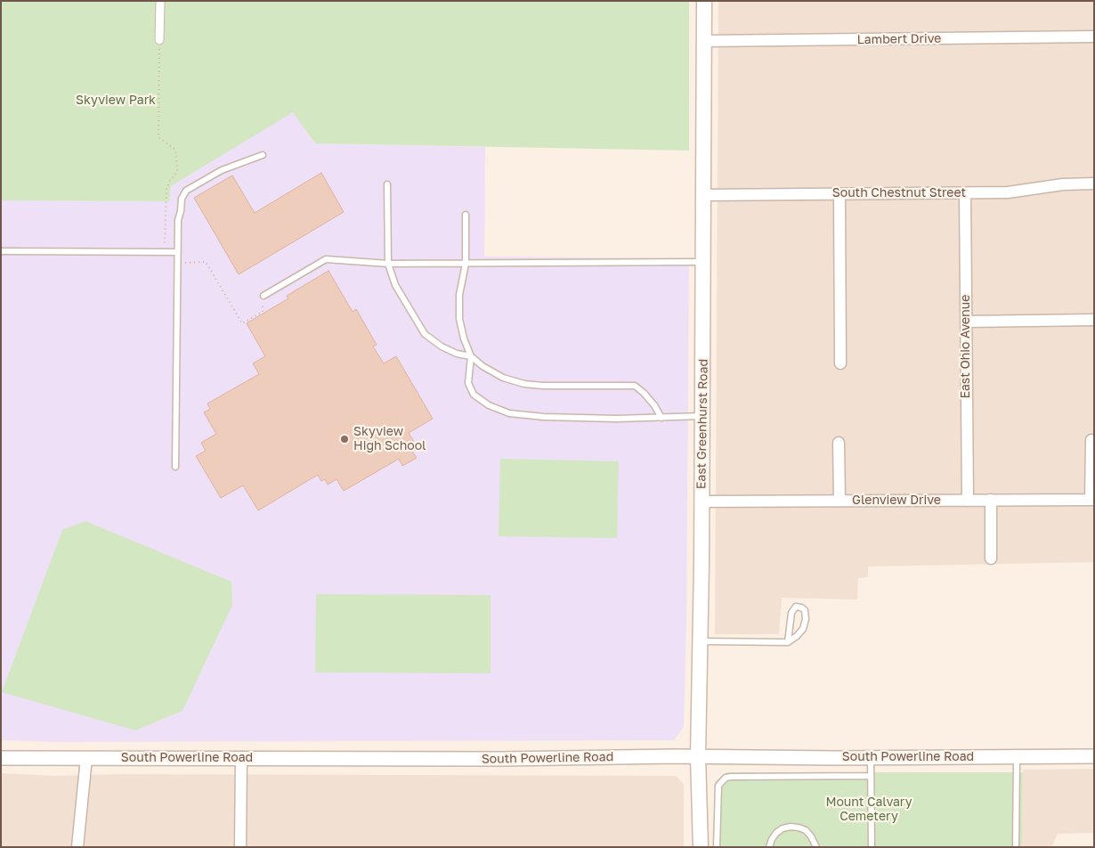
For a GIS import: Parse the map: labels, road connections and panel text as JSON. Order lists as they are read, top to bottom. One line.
{"streets":{"main road":["East Greenhurst Road"],"street":["Lambert Drive","South Chestnut Street","East Ohio Avenue","Glenview Drive","South Powerline Road"]},"crossings":[["Lambert Drive","East Greenhurst Road"],["South Chestnut Street","East Ohio Avenue"],["South Chestnut Street","East Greenhurst Road"],["East Ohio Avenue","Glenview Drive"],["East Greenhurst Road","Glenview Drive"],["East Greenhurst Road","South Powerline Road"]],"parks":["Skyview Park","Mount Calvary Cemetery"],"places":["Skyview High School"]}
